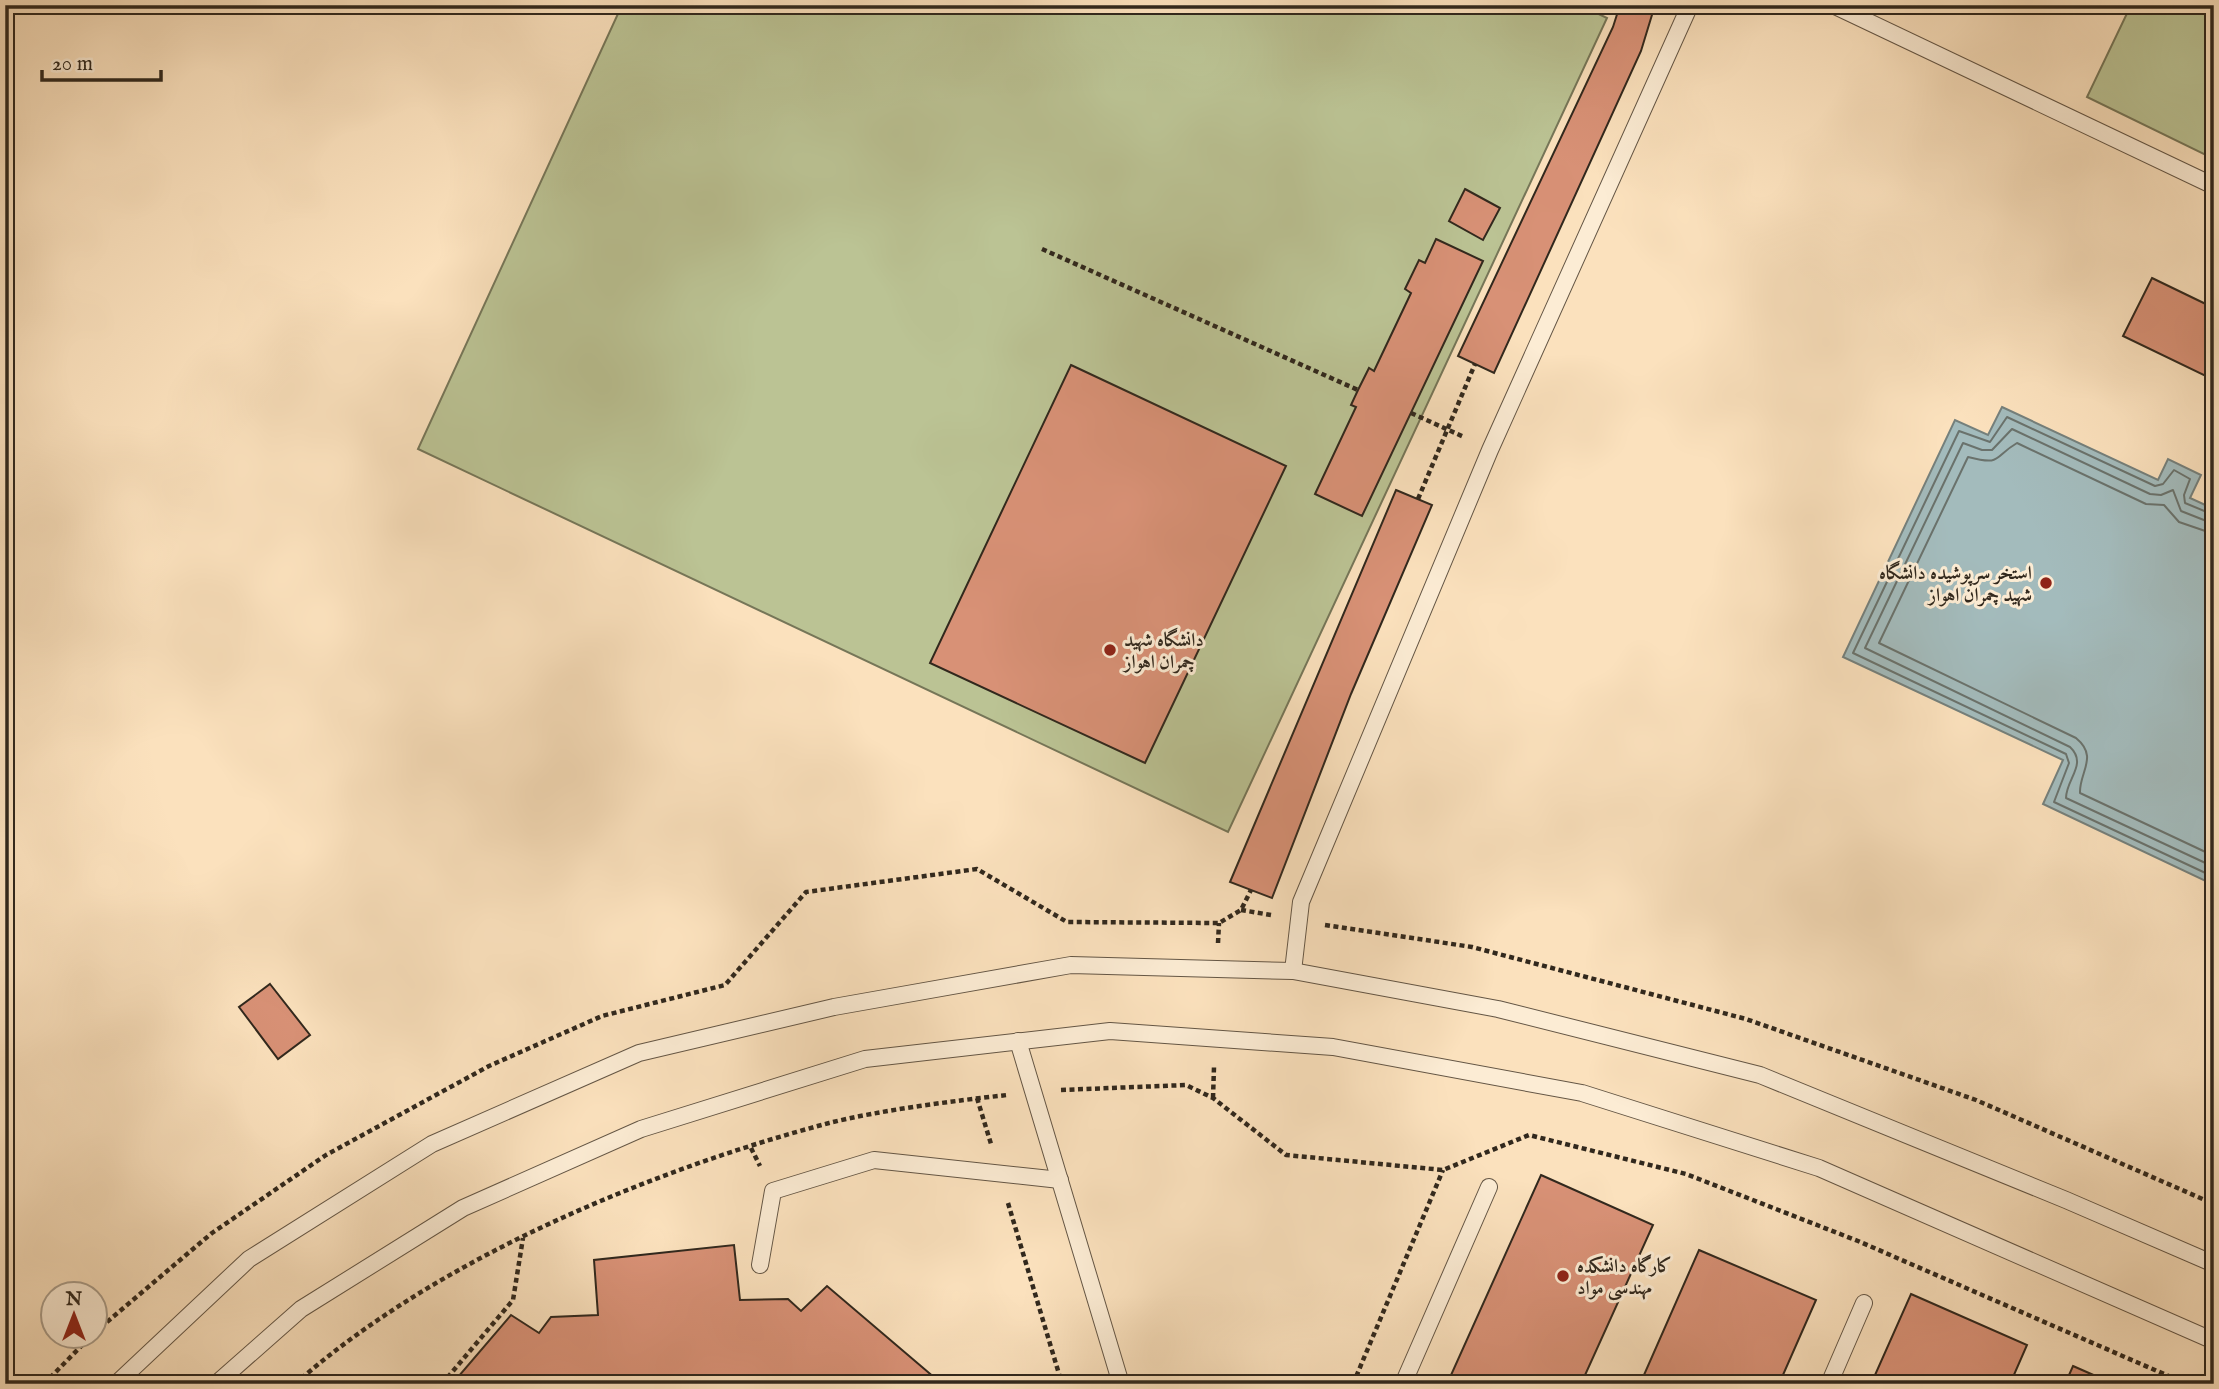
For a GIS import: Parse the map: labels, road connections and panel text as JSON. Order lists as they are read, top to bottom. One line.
{"places":["استخر سرپوشیده دانشگاه شهید چمران اهواز","دانشگاه شهید چمران اهواز","کارگاه دانشکده مهندسی مواد"],"scale_bar":"20 m","north":"top"}
